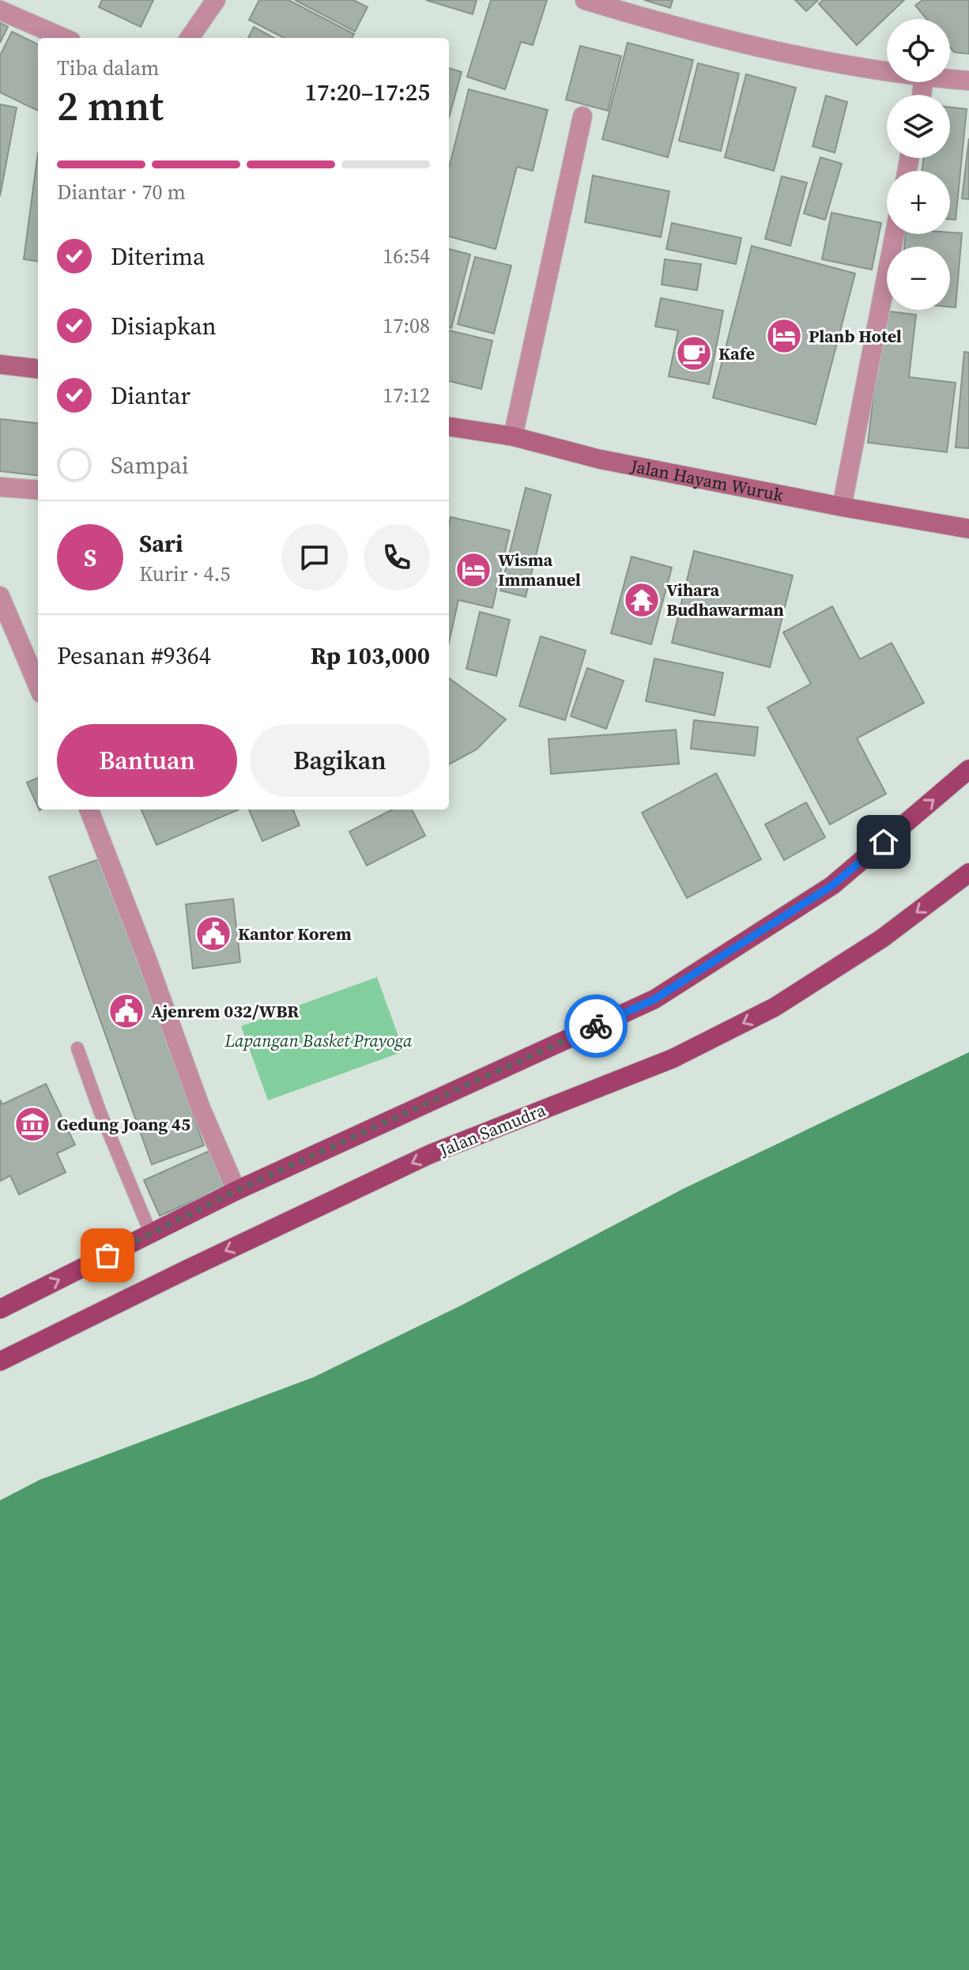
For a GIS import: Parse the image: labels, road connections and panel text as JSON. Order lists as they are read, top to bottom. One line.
{"streets":{"main road":["Jalan Hayam Wuruk","Jalan Samudra"]},"parks":["Lapangan Basket Prayoga"],"places":{"hotel":["Planb Hotel","Wisma Immanuel"],"cafe":["Kafe"],"temple":["Vihara Budhawarman"],"public building":["Kantor Korem","Ajenrem 032/WBR"],"museum":["Gedung Joang 45"]},"page":{"map_buttons":["+","−"],"heading":["2 mnt","Tiba dalam","17:20–17:25"],"panel":["Sari","Kurir · 4.5","Pesanan #9364","Rp 103,000"],"bar":"Diantar · 70 m","list":[["Diterima","16:54"],["Disiapkan","17:08"],["Diantar","17:12"],"Sampai"],"round":"S","buttons":["Bantuan","Bagikan"]}}
